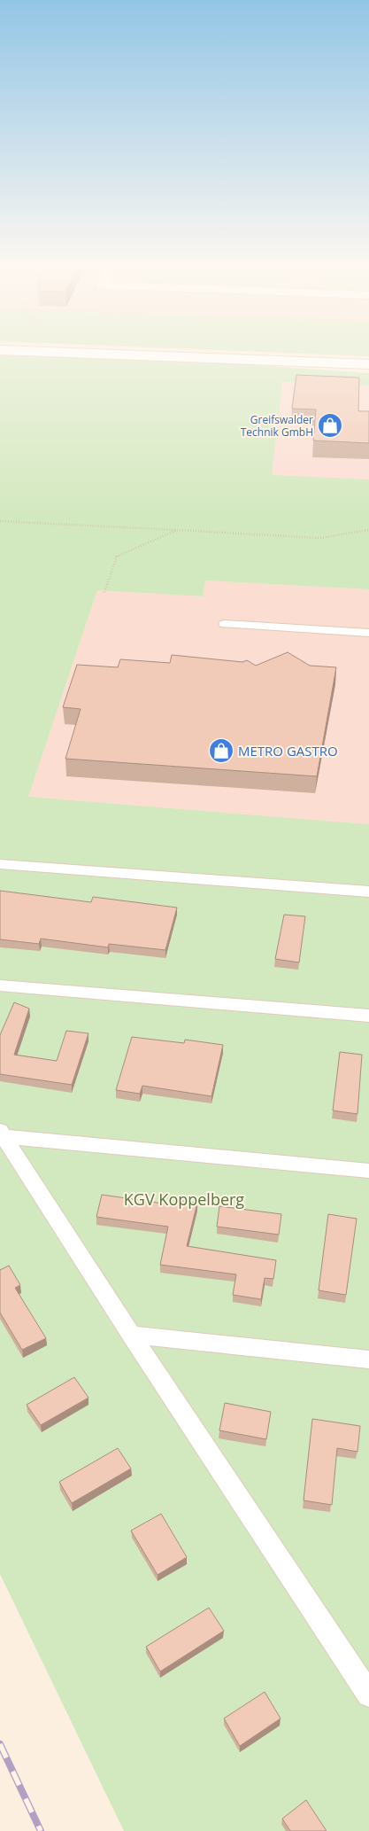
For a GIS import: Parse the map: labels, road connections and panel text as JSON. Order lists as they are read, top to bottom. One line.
{"parks":["KGV Koppelberg"],"places":{"shop":["Greifswalder Technik GmbH","METRO GASTRO"]}}
